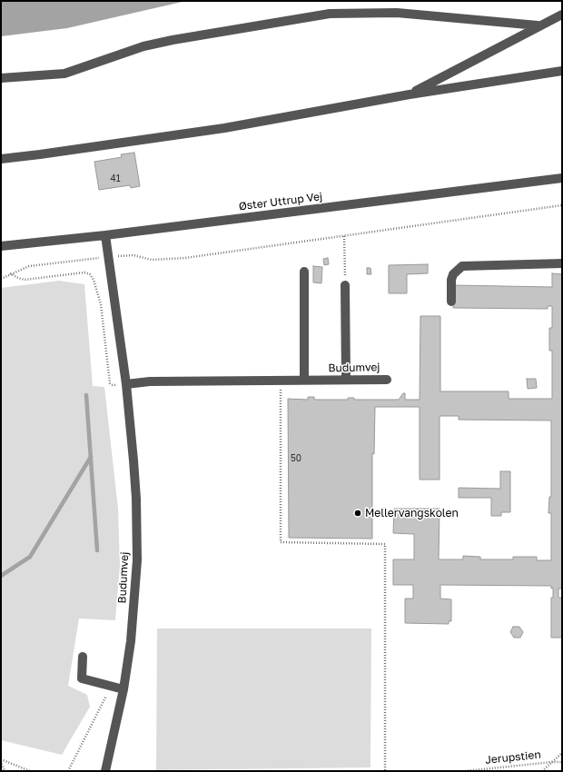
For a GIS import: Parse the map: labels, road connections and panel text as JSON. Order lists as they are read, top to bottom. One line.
{"streets":{"street":["Øster Uttrup Vej","Budumvej"],"path":["Jerupstien"]},"crossings":[["Øster Uttrup Vej","Budumvej"]],"places":["Mellervangskolen"],"house_numbers":["41","50"]}
